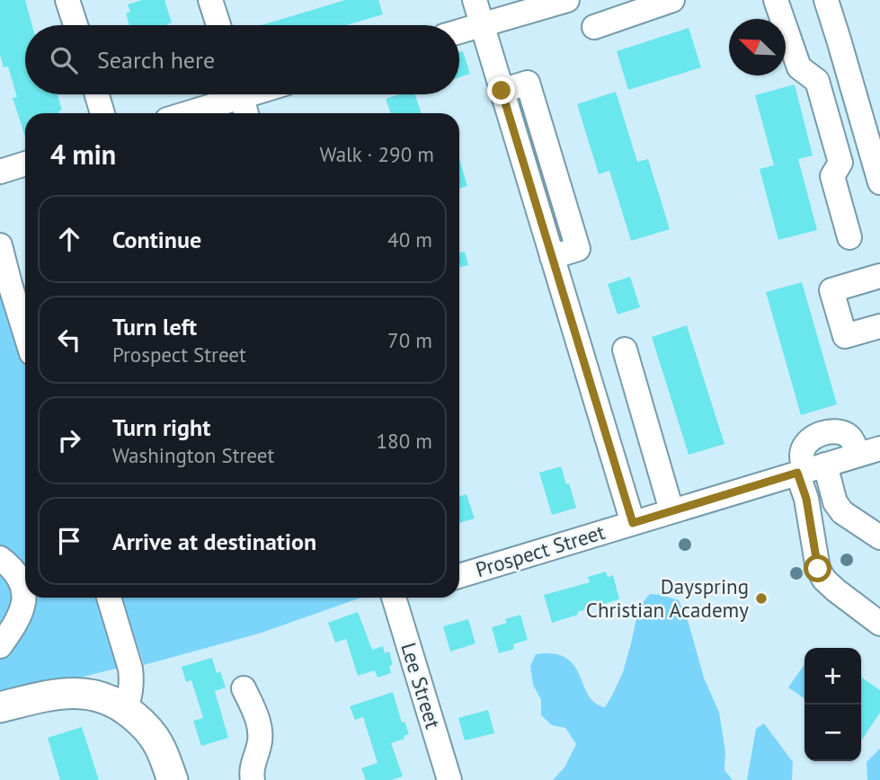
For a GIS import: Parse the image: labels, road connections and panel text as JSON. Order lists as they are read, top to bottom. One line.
{"streets":{"street":["Prospect Street","Lee Street"]},"places":["Dayspring Christian Academy"],"north":"top left","page":{"search":"Search here","heading":["4 min","Walk · 290 m"],"list":[["Continue","40 m"],["Turn left","Prospect Street","70 m"],["Turn right","Washington Street","180 m"],"Arrive at destination"],"map_buttons":["+","−"]}}
